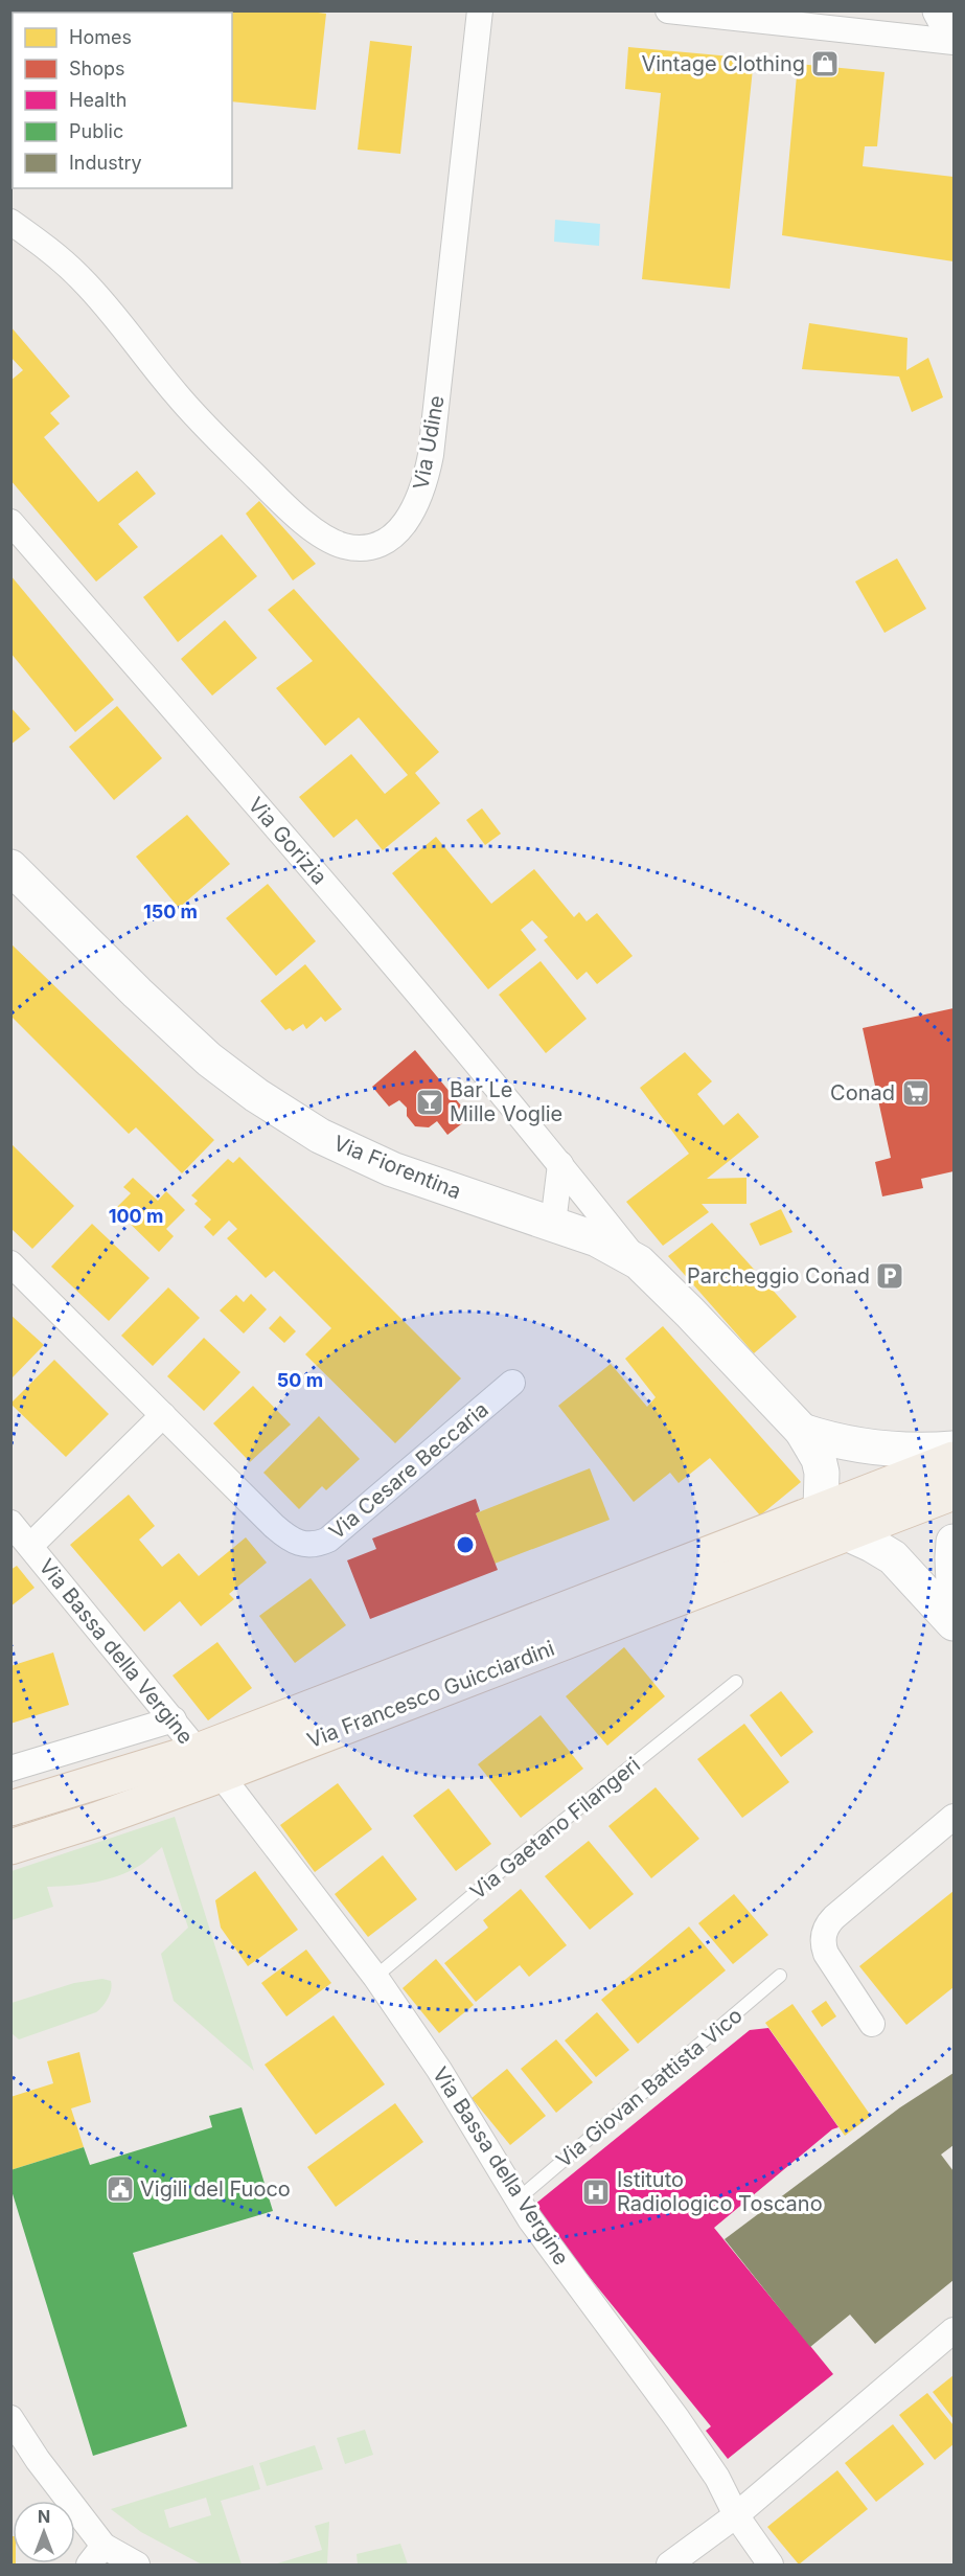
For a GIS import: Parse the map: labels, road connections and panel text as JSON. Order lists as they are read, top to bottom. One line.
{"streets":{"main road":["Via Fiorentina","Via Francesco Guicciardini"],"street":["Via Udine","Via Gorizia","Via Cesare Beccaria","Via Bassa della Vergine"],"lane":["Via Gaetano Filangeri","Via Giovan Battista Vico"]},"crossings":[["Via Gorizia","Via Fiorentina"],["Via Fiorentina","Via Francesco Guicciardini"],["Via Bassa della Vergine","Via Francesco Guicciardini"],["Via Bassa della Vergine","Via Gaetano Filangeri"],["Via Bassa della Vergine","Via Giovan Battista Vico"]],"places":{"shop":["Vintage Clothing"],"supermarket":["Conad"],"bar":["Bar Le Mille Voglie"],"parking":["Parcheggio Conad"],"public building":["Vigili del Fuoco"],"hospital":["Istituto Radiologico Toscano"]},"legend":["Homes","Shops","Health","Public","Industry"],"north":"top","rings":["150 m","100 m","50 m"]}
